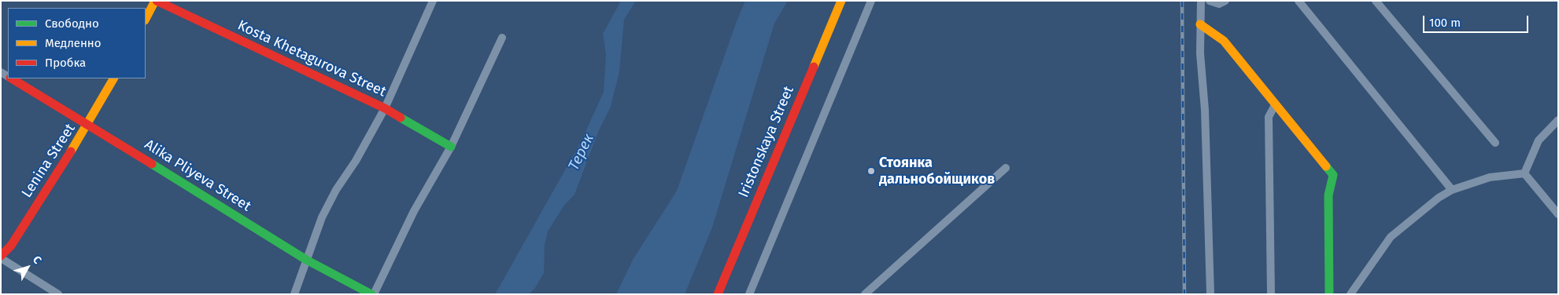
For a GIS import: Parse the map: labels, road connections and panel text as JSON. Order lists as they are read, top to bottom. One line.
{"streets":{"street":["Kosta Khetagurova Street","Iristonskaya Street","Lenina Street","Alika Pliyeva Street"]},"crossings":[["Lenina Street","Alika Pliyeva Street"]],"water":["Терек"],"places":["Стоянка дальнобойщиков"],"legend":["Свободно","Медленно","Пробка"],"scale_bar":"100 m","north":"top right"}
